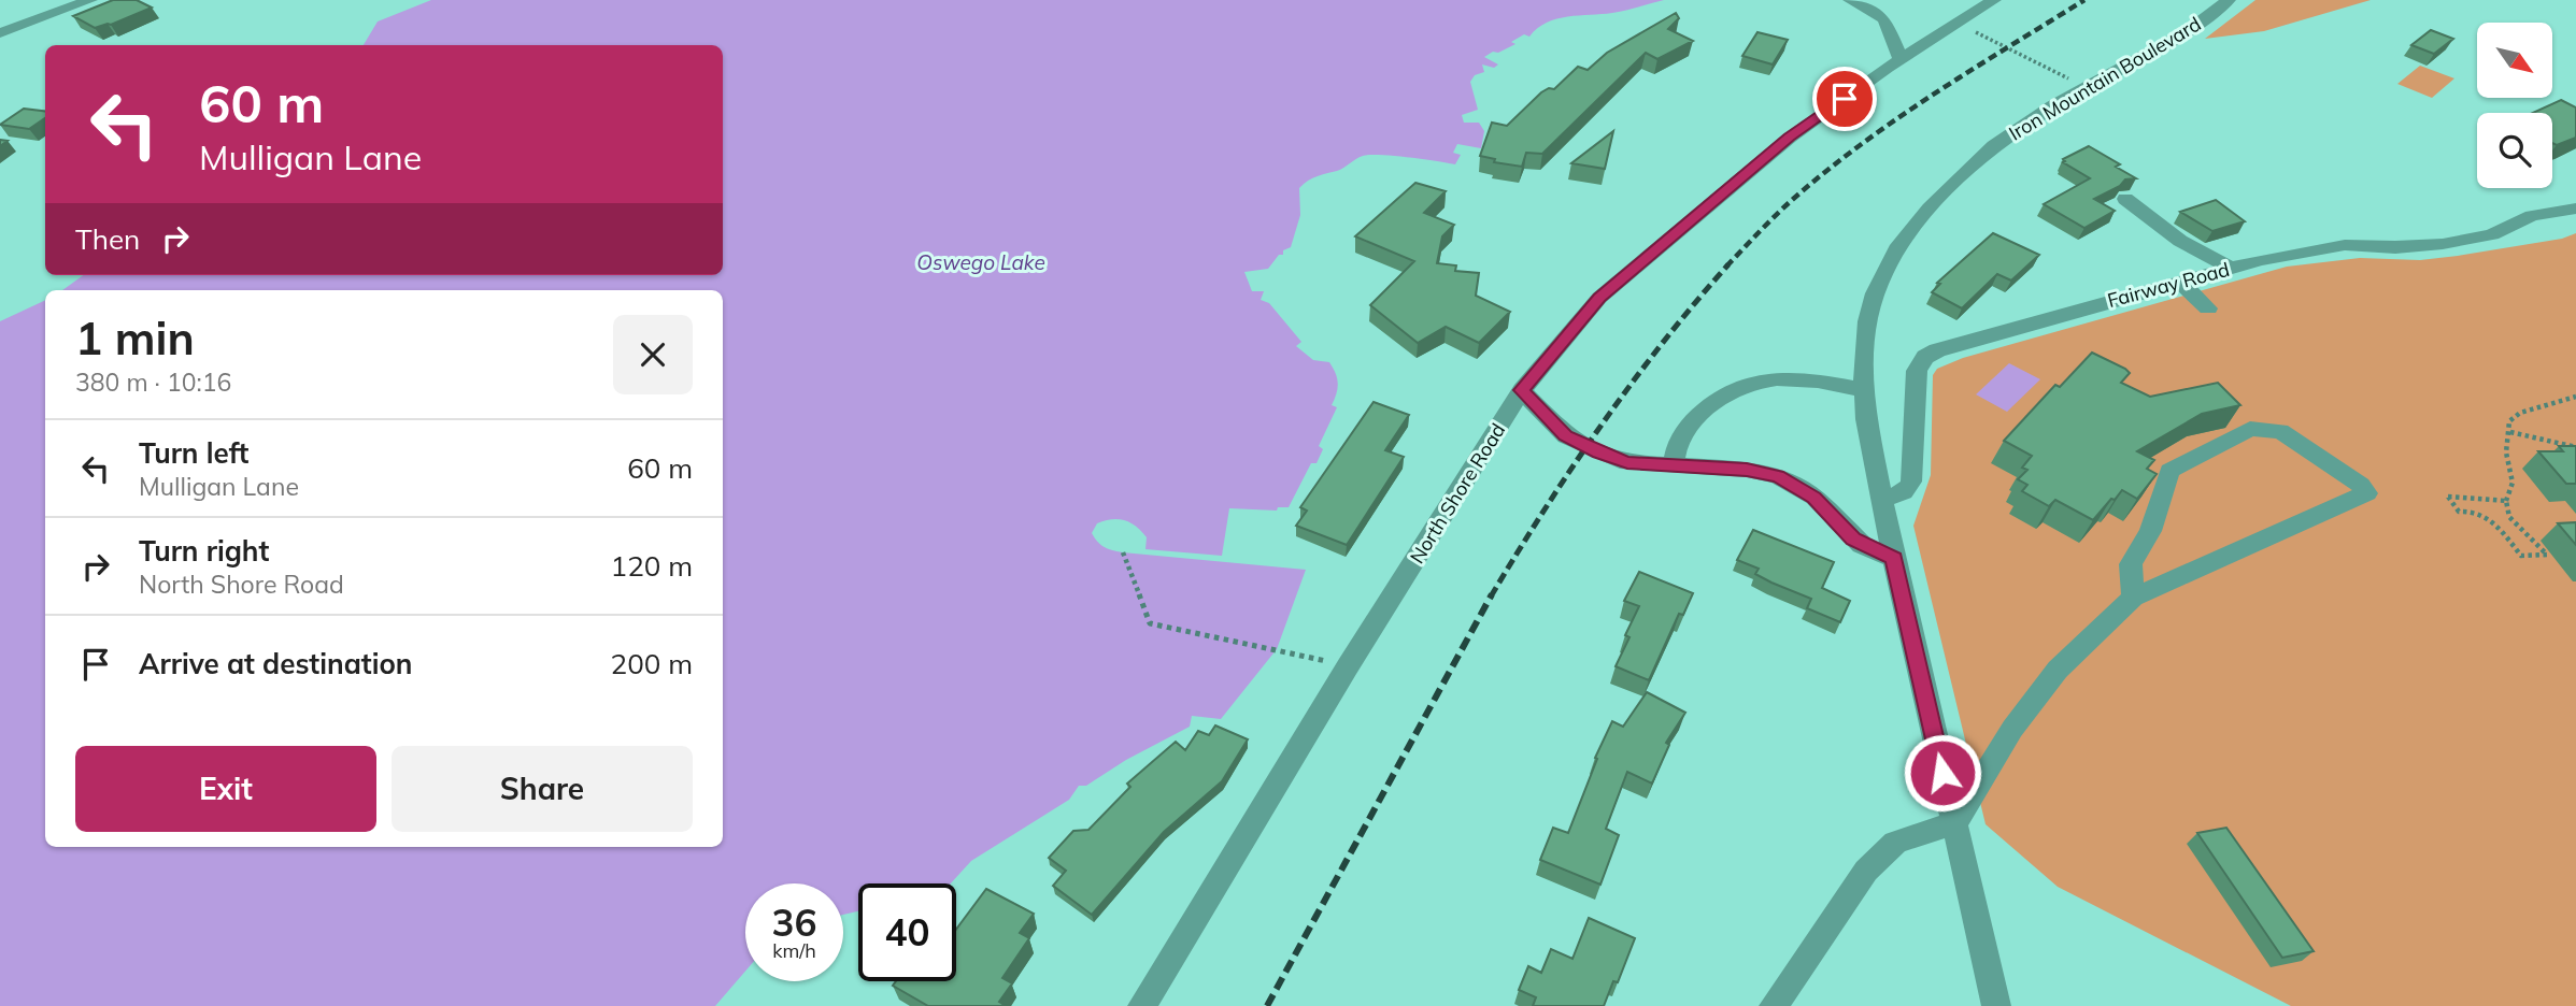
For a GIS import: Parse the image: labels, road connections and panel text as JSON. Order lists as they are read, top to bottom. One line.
{"streets":{"street":["Iron Mountain Boulevard","Fairway Road","North Shore Road"]},"crossings":[["Iron Mountain Boulevard","Fairway Road"]],"water":["Oswego Lake"],"north":"bottom right","page":{"turn":["60 m","Mulligan Lane"],"then":"Then","heading":["1 min","380 m · 10:16"],"list":[{"name":"Turn left","note":"Mulligan Lane","value":"60 m"},{"name":"Turn right","note":"North Shore Road","value":"120 m"},{"name":"Arrive at destination","value":"200 m"}],"buttons":["Exit","Share"],"speed":"36 km/h","limit":"40"}}
